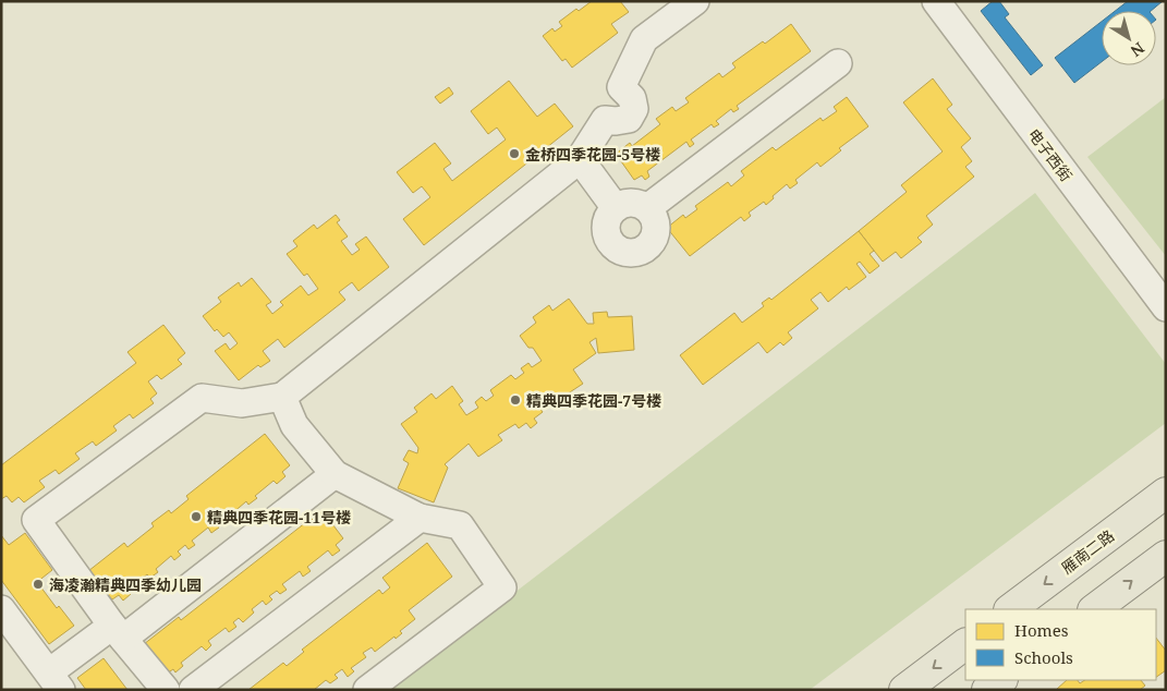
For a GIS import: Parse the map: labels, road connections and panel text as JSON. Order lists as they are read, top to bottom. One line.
{"streets":{"main road":["雁南二路"],"street":["电子西街"]},"places":["金桥四季花园-5号楼","精典四季花园-7号楼","精典四季花园-11号楼","海凌瀚精典四季幼儿园"],"legend":["Homes","Schools"],"north":"bottom right"}
